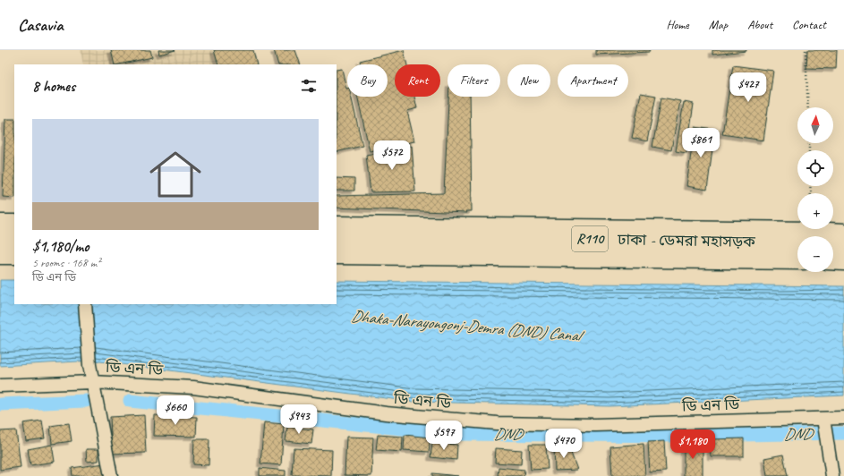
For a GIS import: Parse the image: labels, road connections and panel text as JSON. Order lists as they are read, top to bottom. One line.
{"streets":{"main road":["R110","ঢাকা - ডেমরা মহাসড়ক"],"street":["ডি এন ডি"]},"water":["Dhaka-Narayongonj-Demra (DND) Canal","DND"],"north":"top","page":{"header":"Casavia","nav":["Home","Map","About","Contact"],"chip":["Buy","Rent","Filters","New","Apartment"],"heading":"8 homes","price":["$427","$861","$572","$660","$943","$597","$470","$1,180"],"map_buttons":["+","−"],"list":[{"name":"$1,180/mo","note":"5 rooms · 168 m² · ডি এন ডি"}]}}
